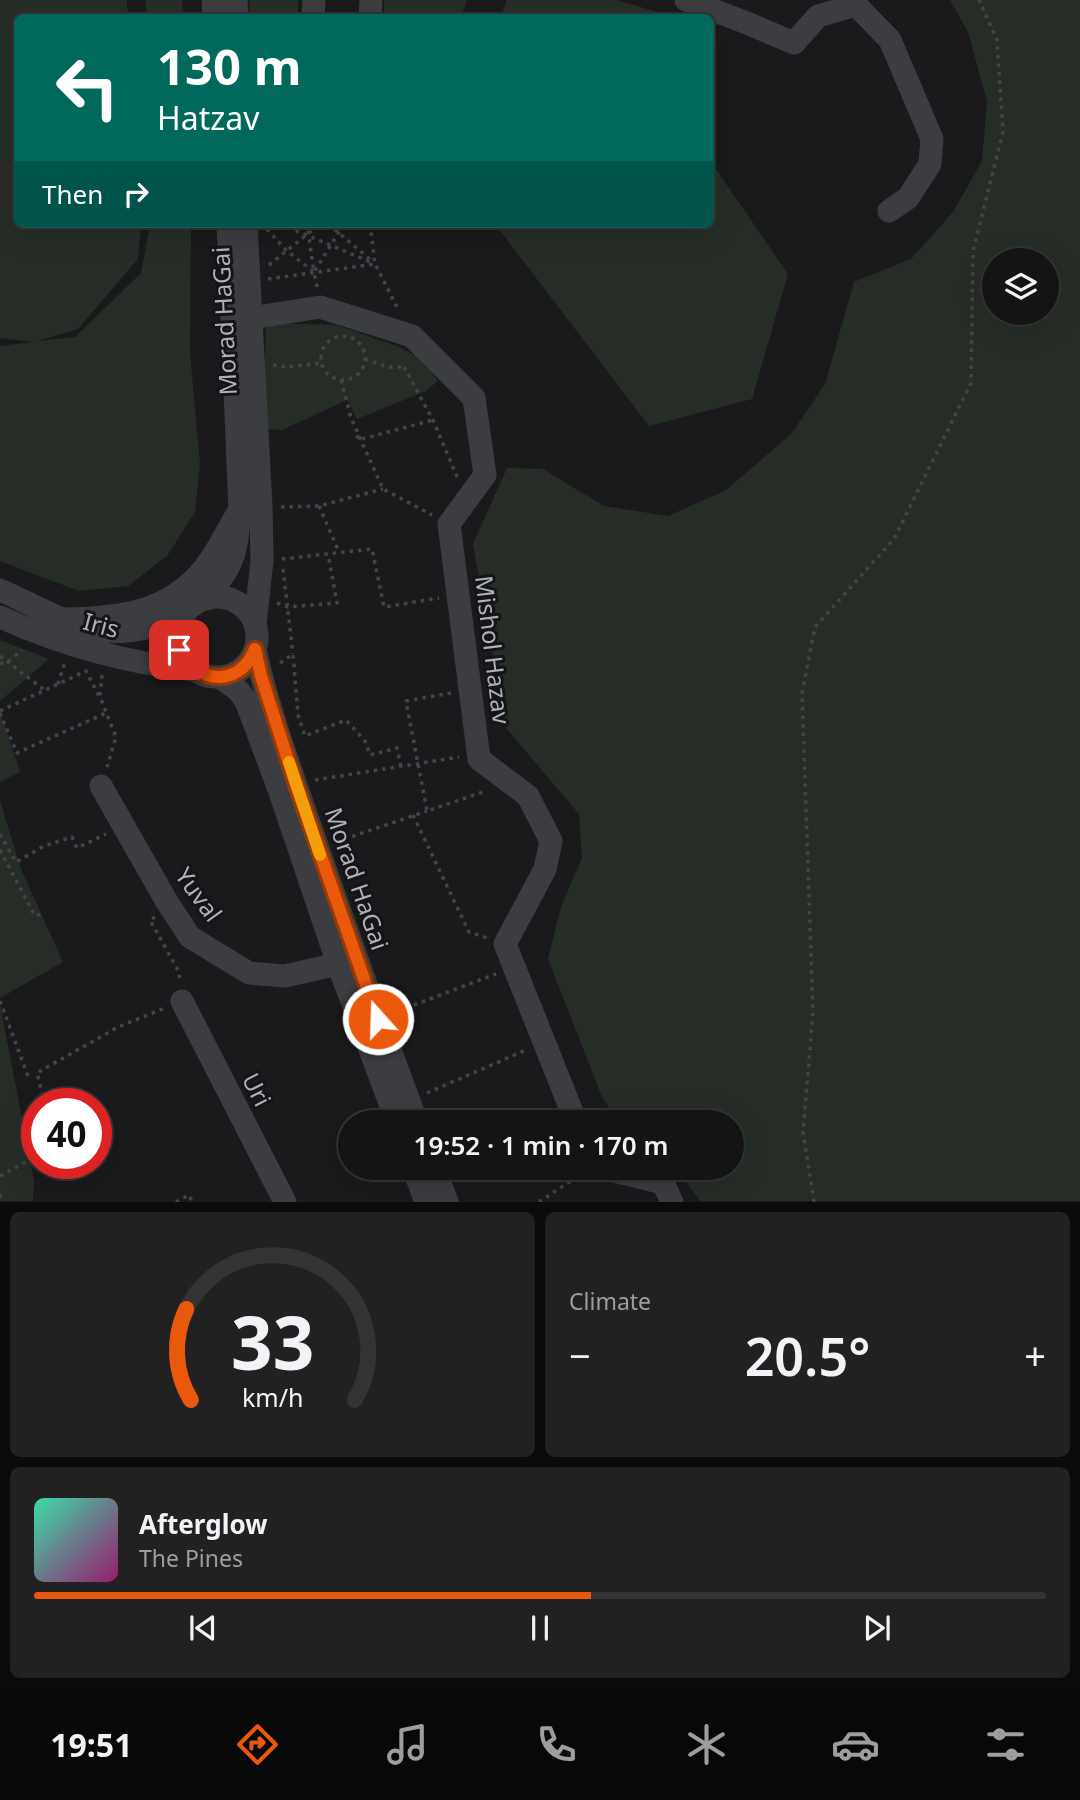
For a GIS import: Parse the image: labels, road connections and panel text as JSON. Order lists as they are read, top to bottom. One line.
{"streets":{"street":["Morad HaGai","Iris","Mishol Hazav","Yuval","Uri"]},"crossings":[["Morad HaGai","Iris"],["Morad HaGai","Yuval"]],"page":{"turn":["130 m","Hatzav"],"then":"Then","limit":"40","trip":"19:52 · 1 min · 170 m","tile":"Climate","heat":["−","20.5°","+"],"song":["Afterglow","The Pines"],"tabs":"19:51","gauge":["33","km/h"]}}
